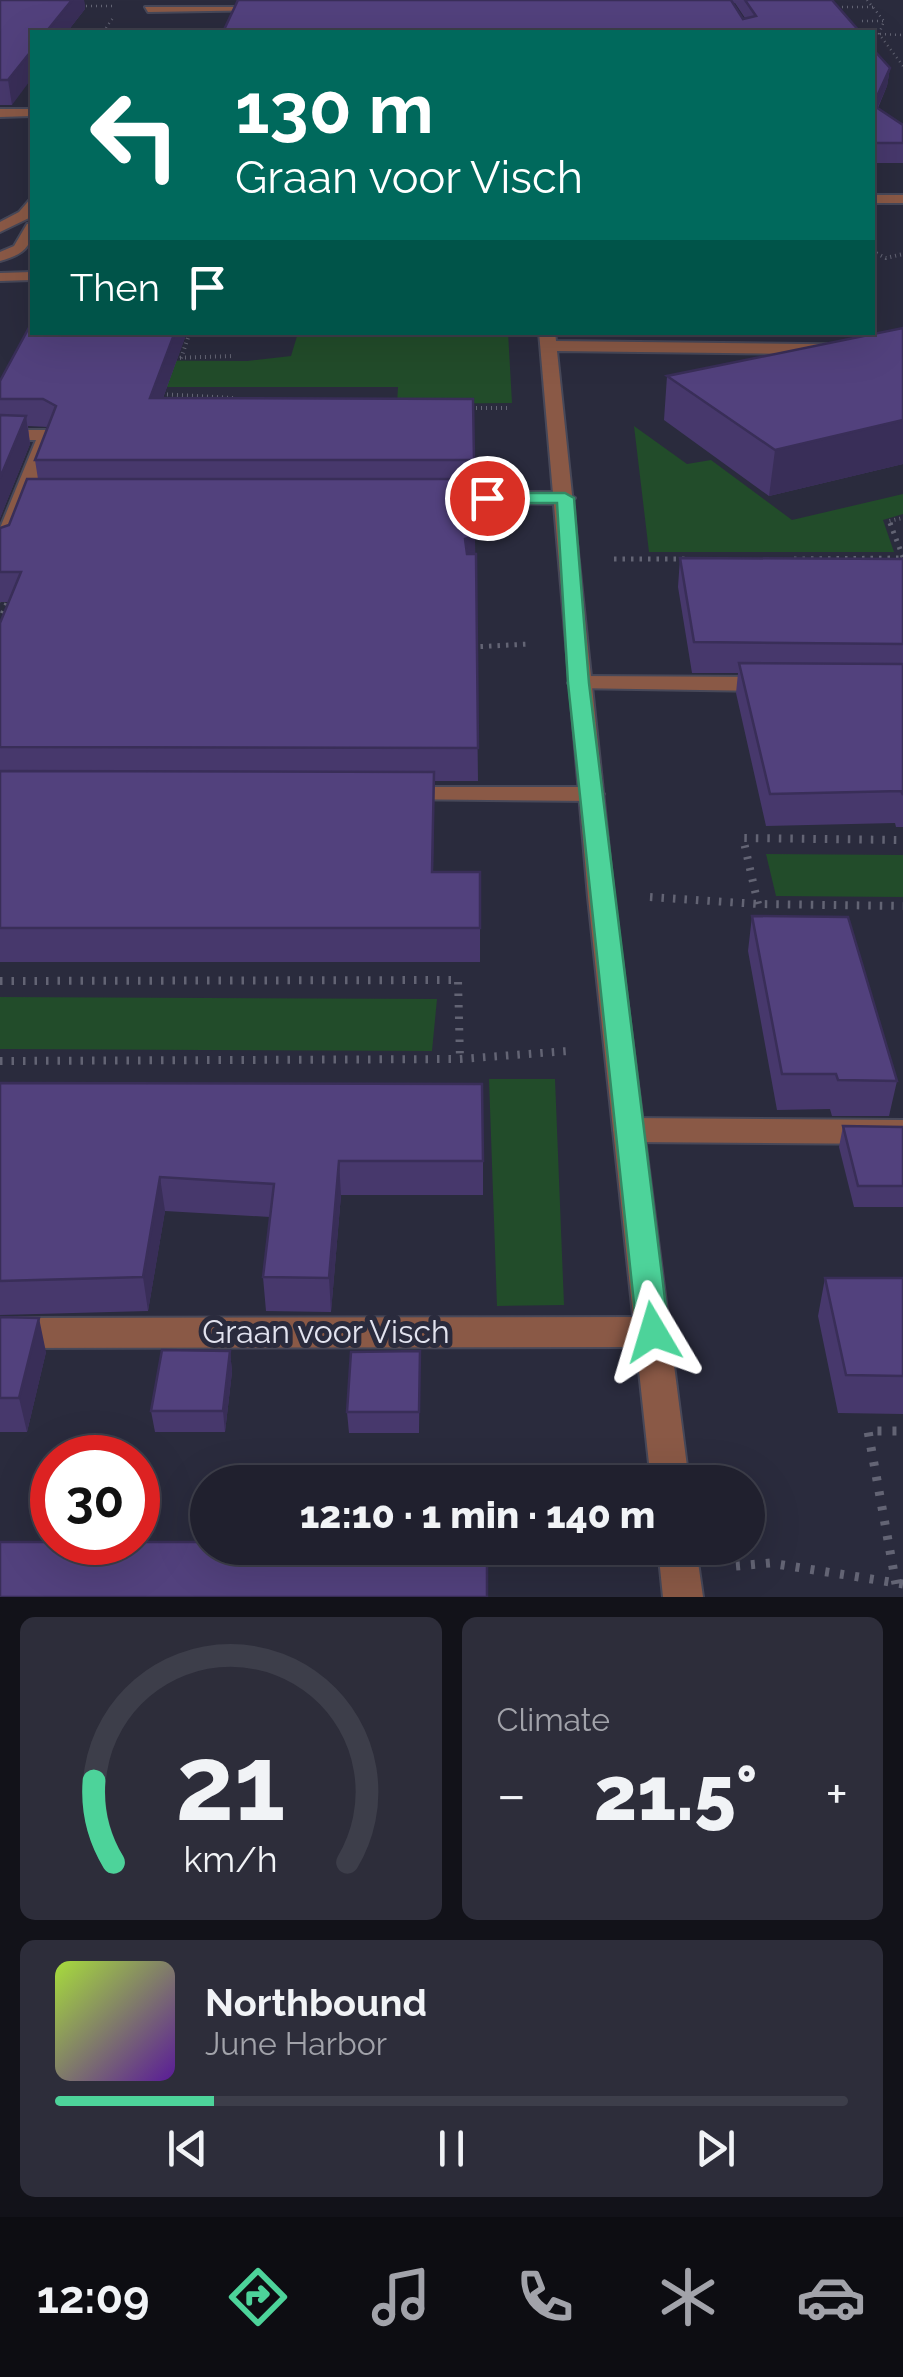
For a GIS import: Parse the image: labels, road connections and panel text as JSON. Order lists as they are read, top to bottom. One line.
{"streets":{"street":["Graan voor Visch"]},"page":{"turn":["130 m","Graan voor Visch"],"then":"Then","limit":"30","trip":"12:10 · 1 min · 140 m","tile":"Climate","heat":["−","21.5°","+"],"song":["Northbound","June Harbor"],"tabs":"12:09","gauge":["21","km/h"]}}
